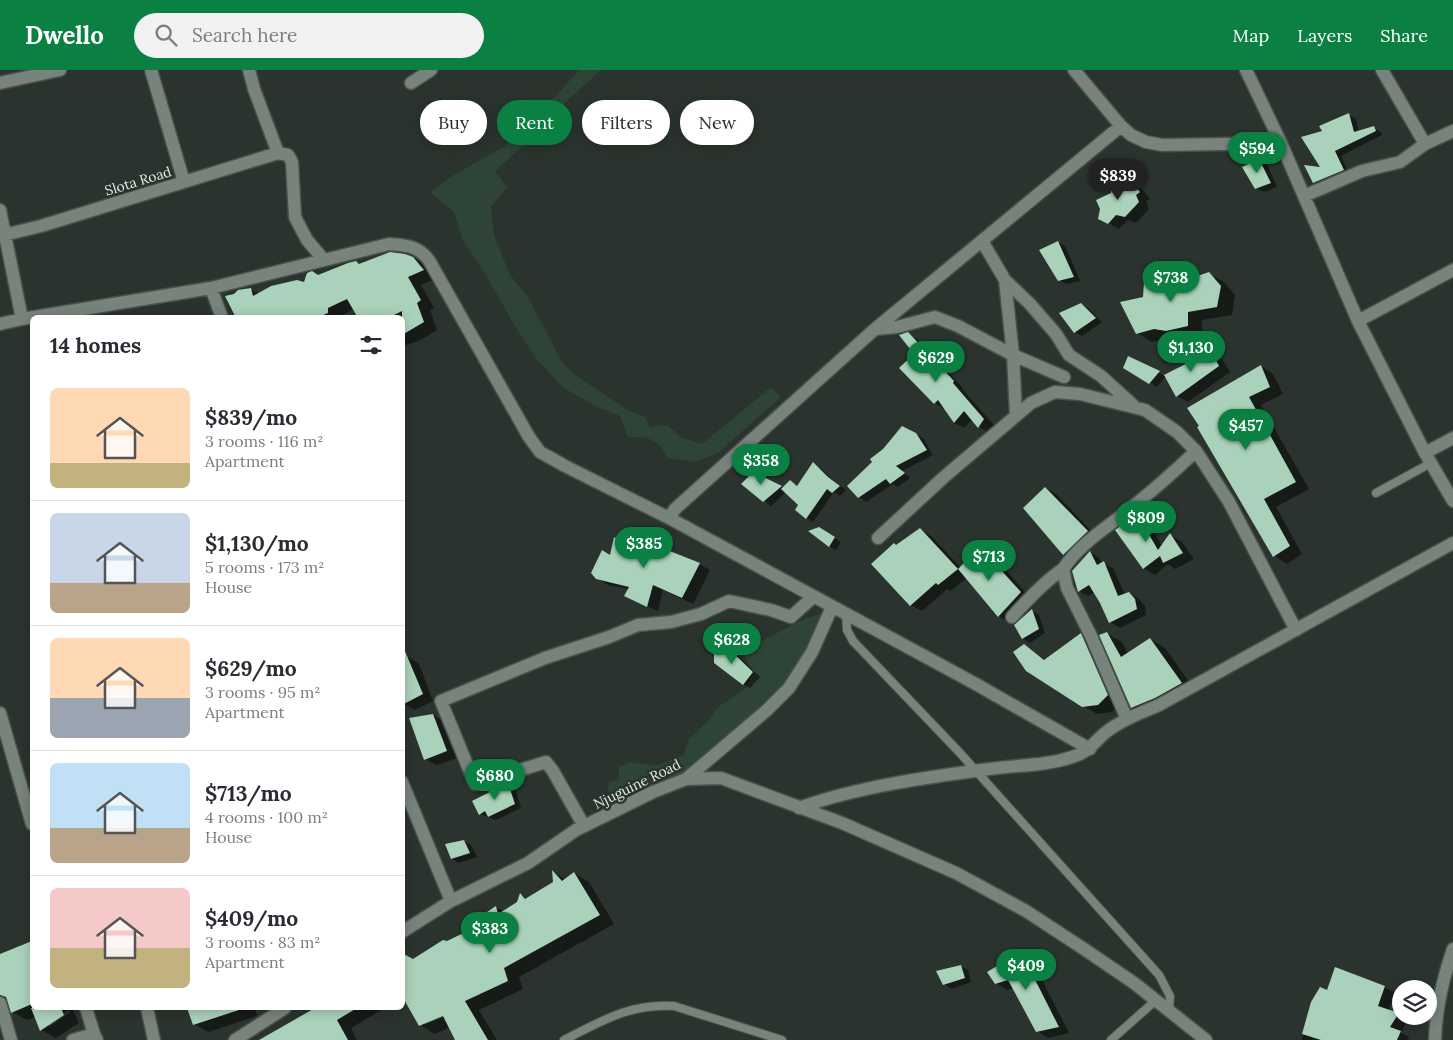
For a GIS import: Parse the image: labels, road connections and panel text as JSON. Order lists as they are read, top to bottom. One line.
{"streets":{"street":["Slota Road","Njuguine Road"]},"page":{"header":"Dwello","search":"Search here","nav":["Map","Layers","Share"],"chip":["Buy","Rent","Filters","New"],"price":["$594","$839","$738","$1,130","$629","$457","$358","$809","$385","$713","$628","$680","$383","$409"],"heading":"14 homes","list":[{"name":"$839/mo","note":"3 rooms · 116 m² · Apartment"},{"name":"$1,130/mo","note":"5 rooms · 173 m² · House"},{"name":"$629/mo","note":"3 rooms · 95 m² · Apartment"},{"name":"$713/mo","note":"4 rooms · 100 m² · House"},{"name":"$409/mo","note":"3 rooms · 83 m² · Apartment"}]}}
